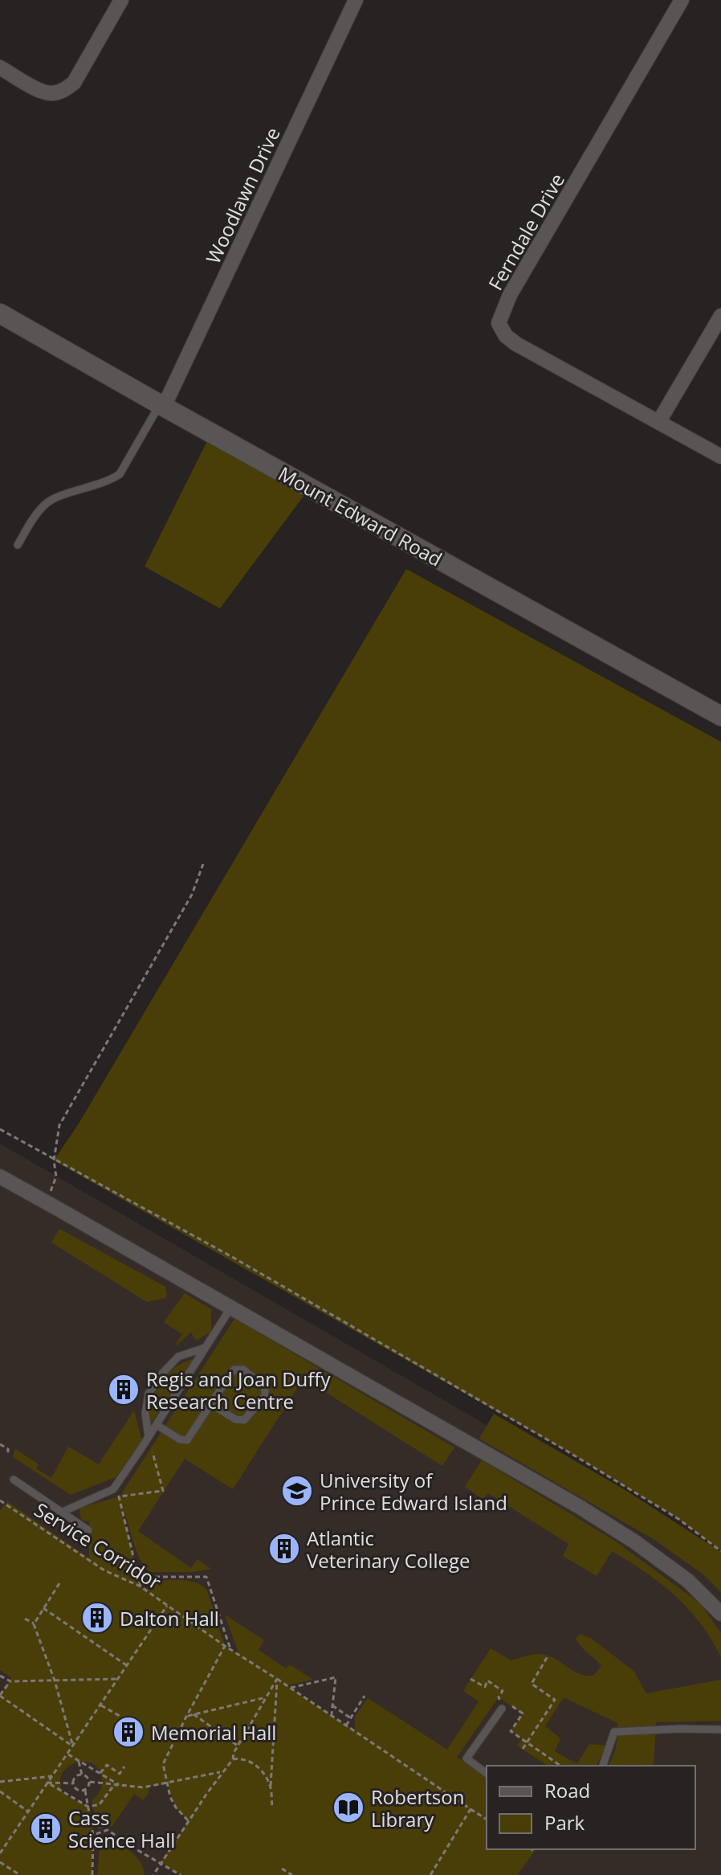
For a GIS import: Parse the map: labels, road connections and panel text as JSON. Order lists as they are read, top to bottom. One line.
{"streets":{"street":["Woodlawn Drive","Ferndale Drive","Mount Edward Road"],"path":["Service Corridor"]},"crossings":[["Woodlawn Drive","Mount Edward Road"]],"places":{"building":["Regis and Joan Duffy Research Centre","Atlantic Veterinary College","Dalton Hall","Memorial Hall","Cass Science Hall"],"school or university":["University of Prince Edward Island"],"library":["Robertson Library"]},"legend":["Road","Park"]}
